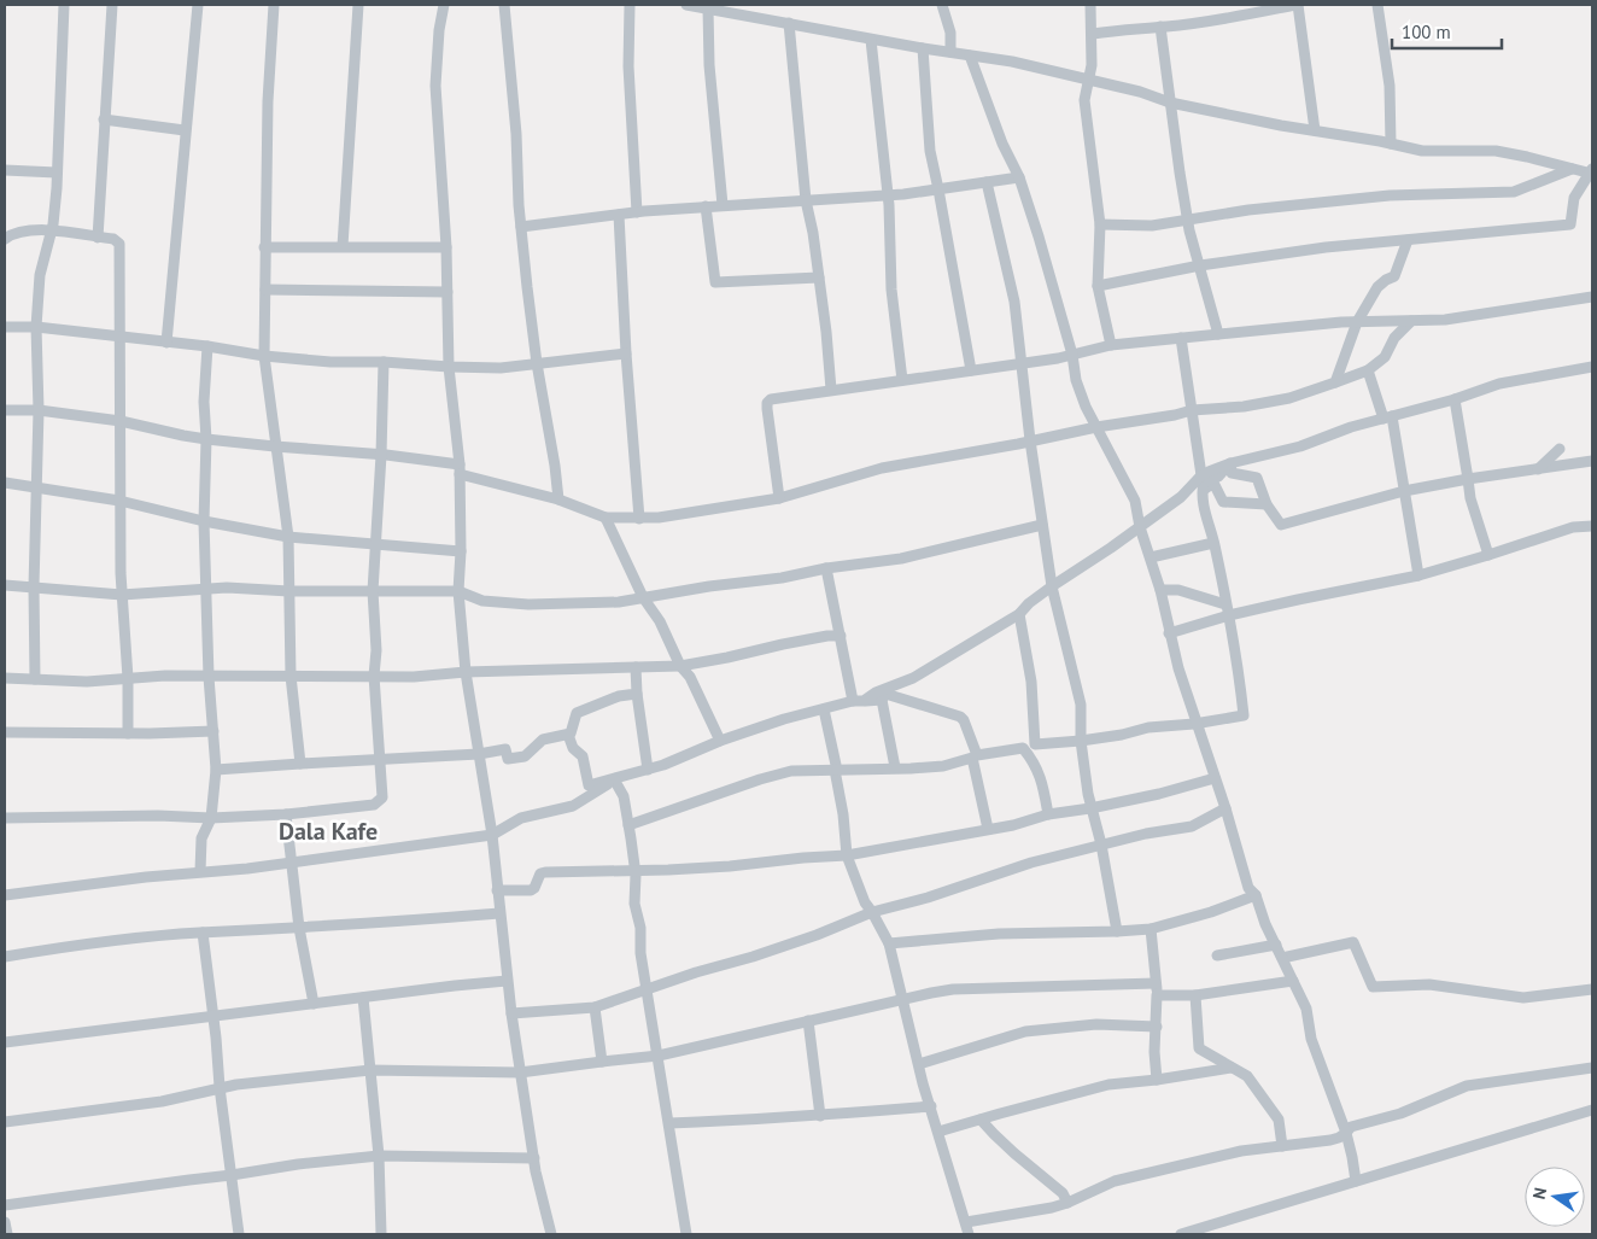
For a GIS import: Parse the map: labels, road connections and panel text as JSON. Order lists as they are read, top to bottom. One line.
{"districts":["Dala Kafe"],"scale_bar":"100 m","north":"left"}
